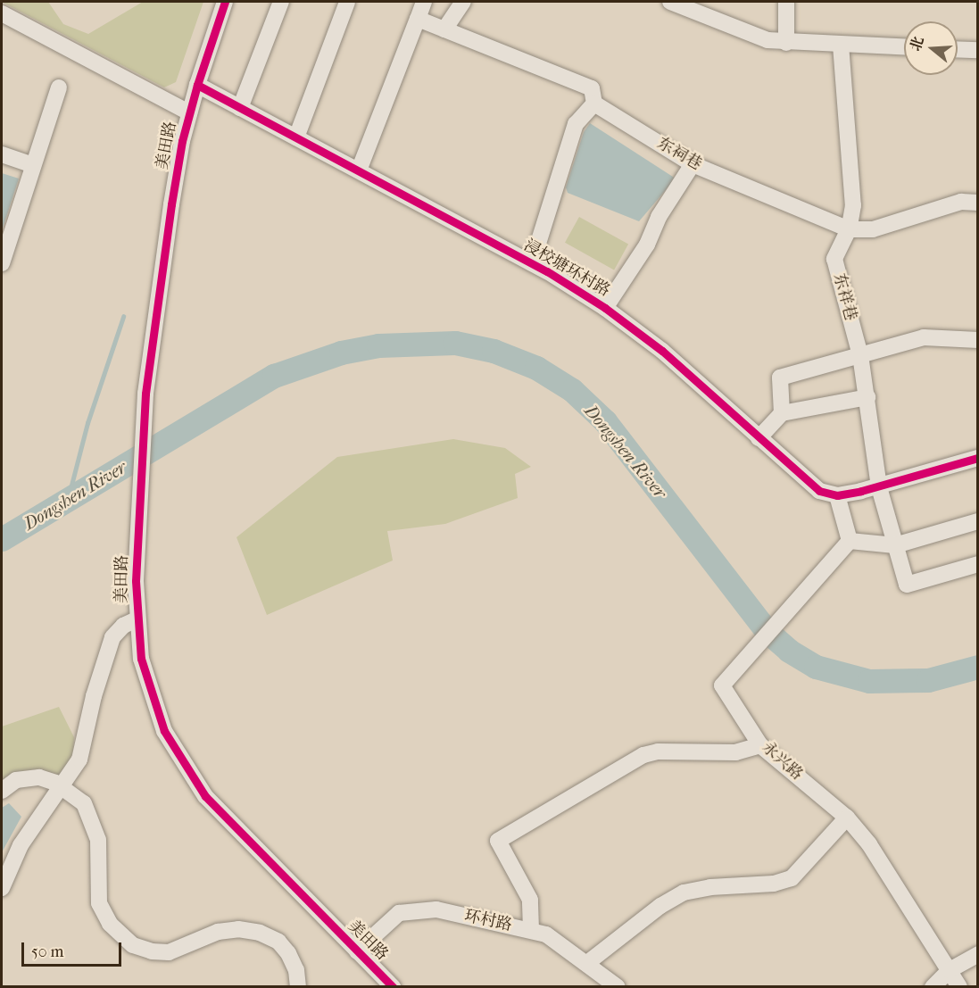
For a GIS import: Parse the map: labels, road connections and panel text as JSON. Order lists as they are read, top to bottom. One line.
{"streets":{"street":["美田路","东祠巷","浸校塘环村路","东祥巷","永兴路","环村路"]},"crossings":[["美田路","浸校塘环村路"],["美田路","环村路"],["东祠巷","东祥巷"]],"water":["Dongshen River"],"scale_bar":"50 m","north":"left"}
